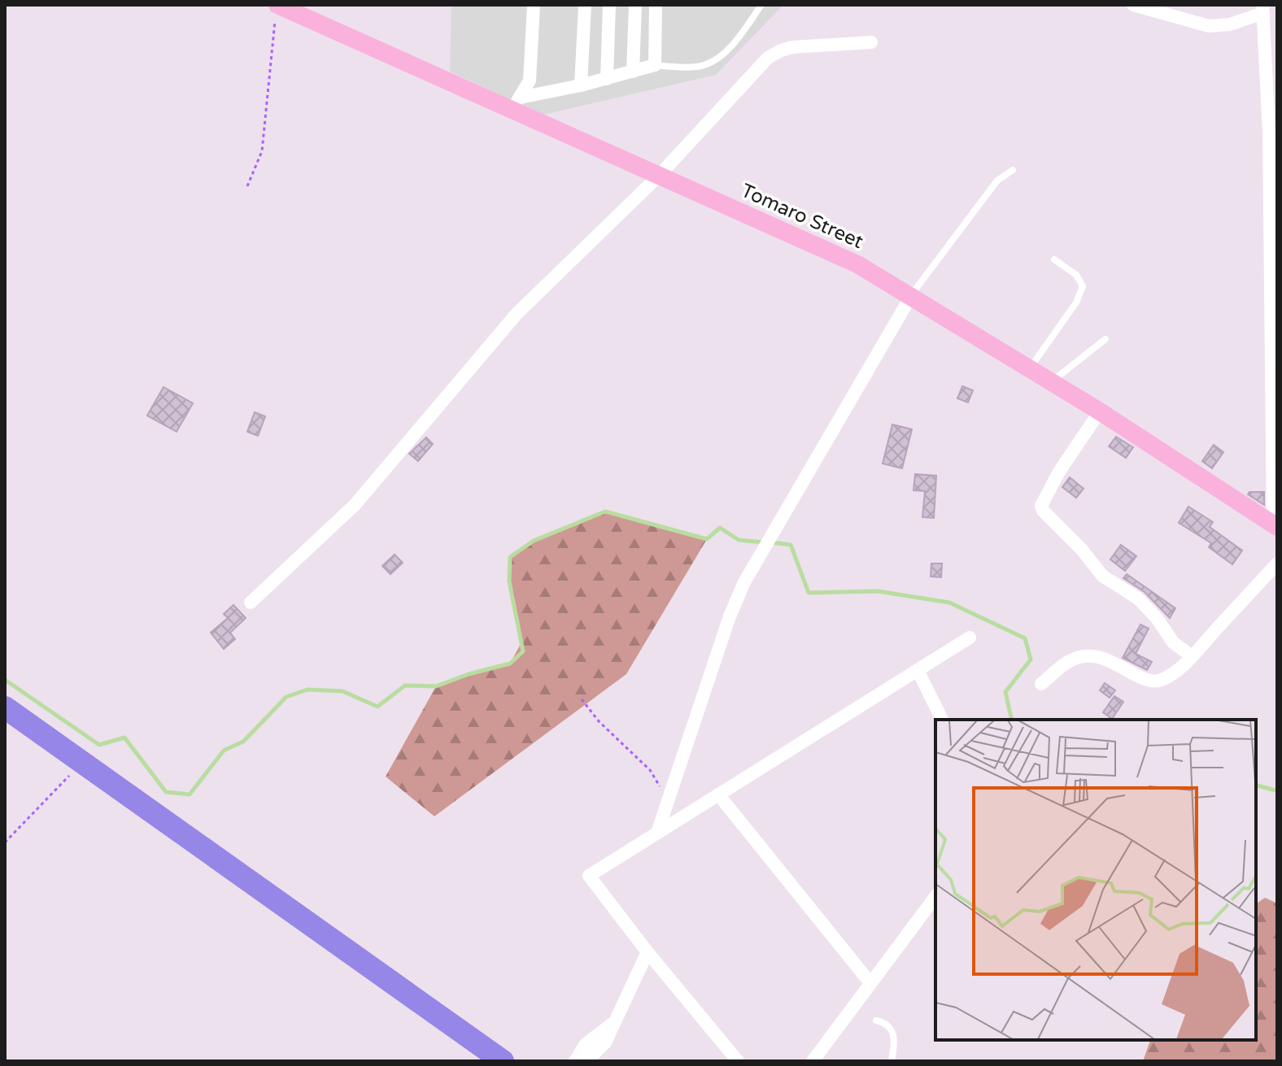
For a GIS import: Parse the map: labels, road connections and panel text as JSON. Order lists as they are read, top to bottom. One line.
{"streets":{"street":["Tomaro Street"]}}
